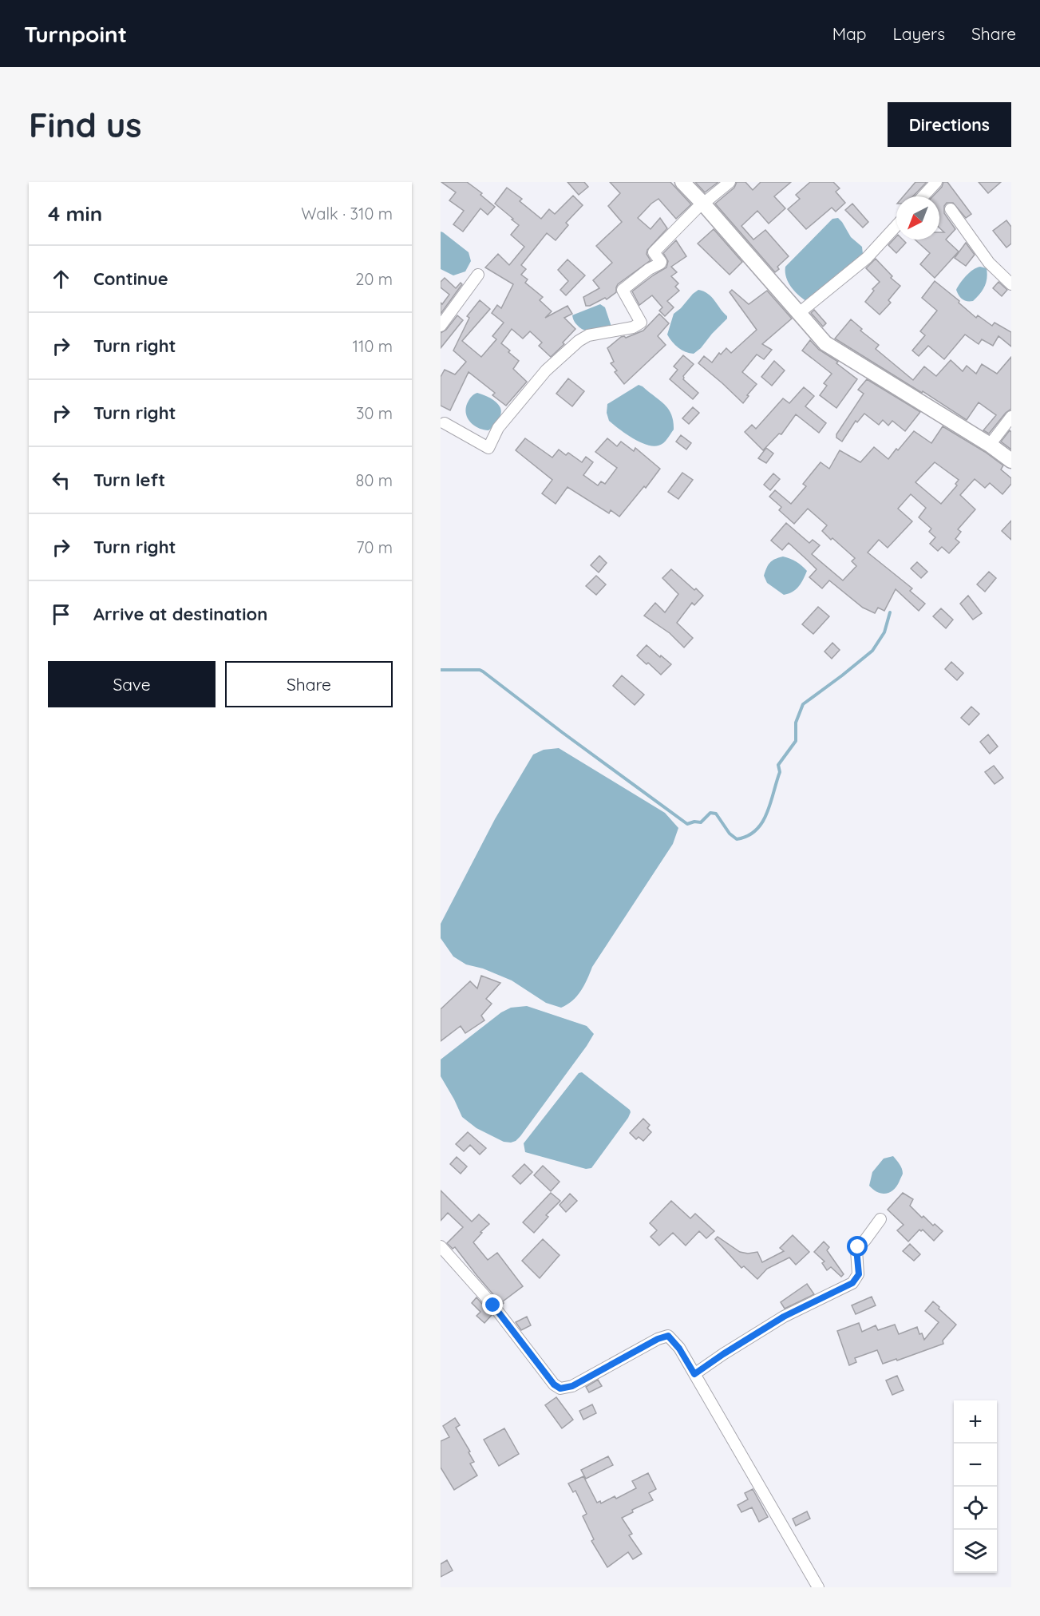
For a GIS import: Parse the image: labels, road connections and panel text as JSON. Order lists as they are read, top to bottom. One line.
{"north":"bottom left","page":{"header":"Turnpoint","nav":["Map","Layers","Share"],"buttons":["Directions",["Save","Share"]],"title":"Find us","heading":["4 min","Walk · 310 m"],"list":[["Continue","20 m"],["Turn right","110 m"],["Turn right","30 m"],["Turn left","80 m"],["Turn right","70 m"],"Arrive at destination"],"map_buttons":["+","−"]}}
